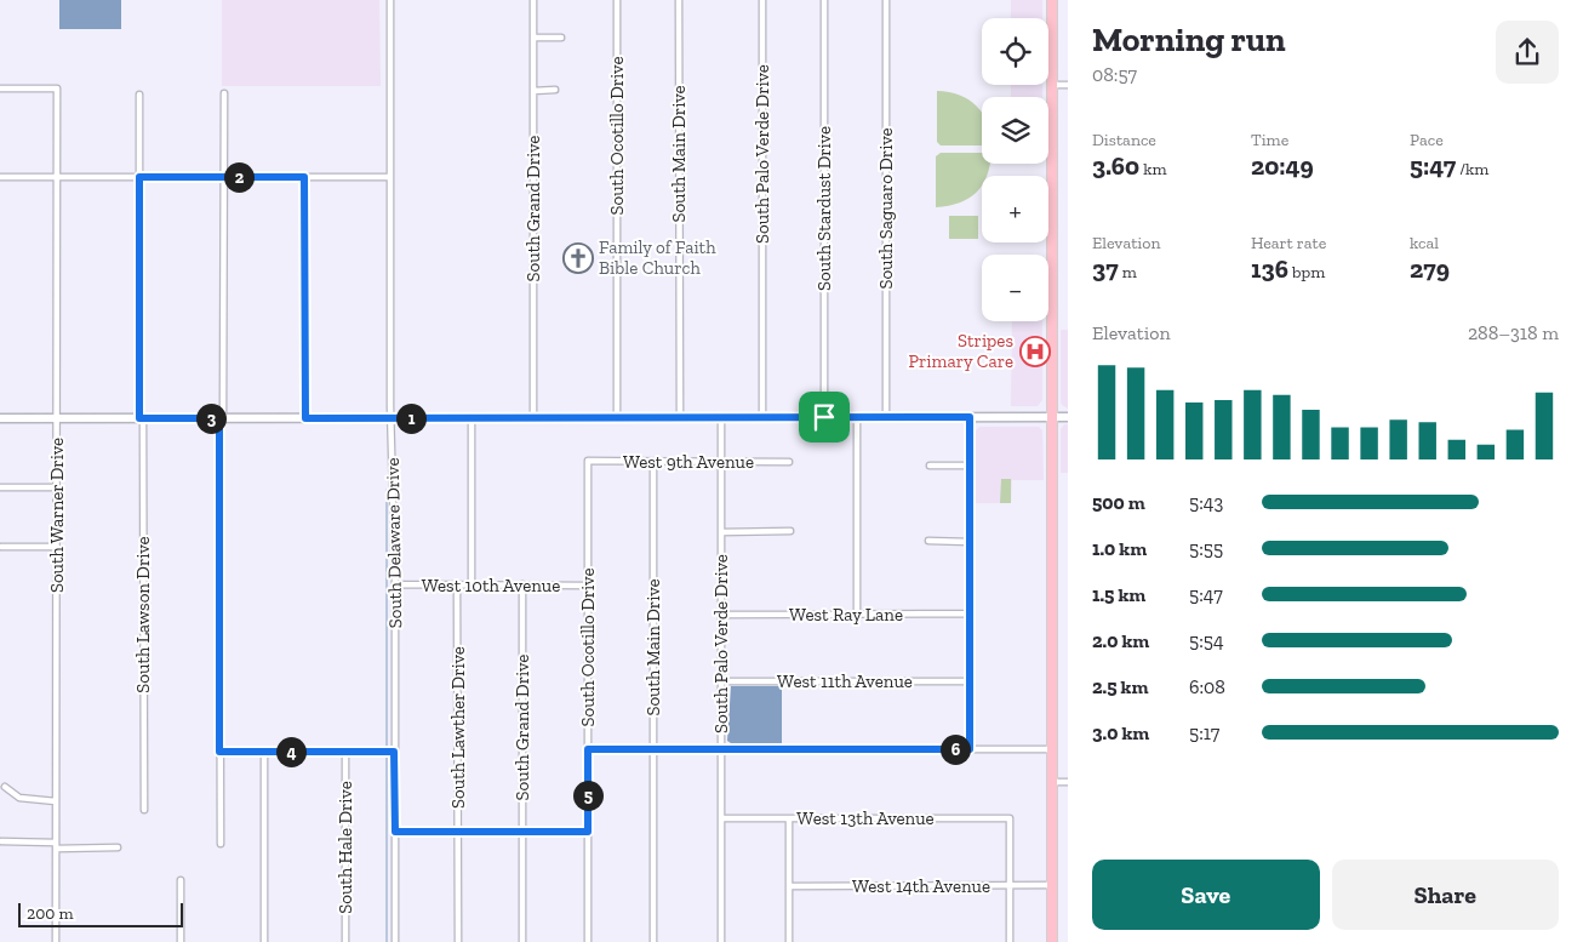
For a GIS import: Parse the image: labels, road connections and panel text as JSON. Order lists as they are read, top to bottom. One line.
{"streets":{"street":["South Ocotillo Drive","South Main Drive","South Palo Verde Drive","South Grand Drive","South Stardust Drive","South Saguaro Drive","West 9th Avenue","South Warner Drive","South Delaware Drive","West 10th Avenue","South Lawson Drive","West Ray Lane","West 11th Avenue","South Lawther Drive","West 13th Avenue","South Hale Drive","West 14th Avenue"]},"crossings":[["South Ocotillo Drive","West 9th Avenue"],["South Ocotillo Drive","West 10th Avenue"],["South Main Drive","West 9th Avenue"],["South Palo Verde Drive","West 9th Avenue"],["South Palo Verde Drive","West Ray Lane"],["South Palo Verde Drive","West 11th Avenue"],["South Palo Verde Drive","West 13th Avenue"],["South Grand Drive","West 10th Avenue"],["South Delaware Drive","West 10th Avenue"],["West 10th Avenue","South Lawther Drive"],["West 13th Avenue","West 14th Avenue"]],"places":{"church":["Family of Faith Bible Church"],"hospital":["Stripes Primary Care"]},"scale_bar":"200 m","page":{"heading":["Morning run","08:57"],"map_buttons":["+","−"],"stats":[["Distance","3.60 km"],["Time","20:49"],["Pace","5:47 /km"],["Elevation","37 m"],["Heart rate","136 bpm"],["kcal","279"]],"pins":["2","1","3","6","4","5"],"chart":["Elevation","288–318 m"],"list":[{"name":"500 m","note":"5:43"},{"name":"1.0 km","note":"5:55"},{"name":"1.5 km","note":"5:47"},{"name":"2.0 km","note":"5:54"},{"name":"2.5 km","note":"6:08"},{"name":"3.0 km","note":"5:17"}],"buttons":["Save","Share"],"scale":"200 m"}}
